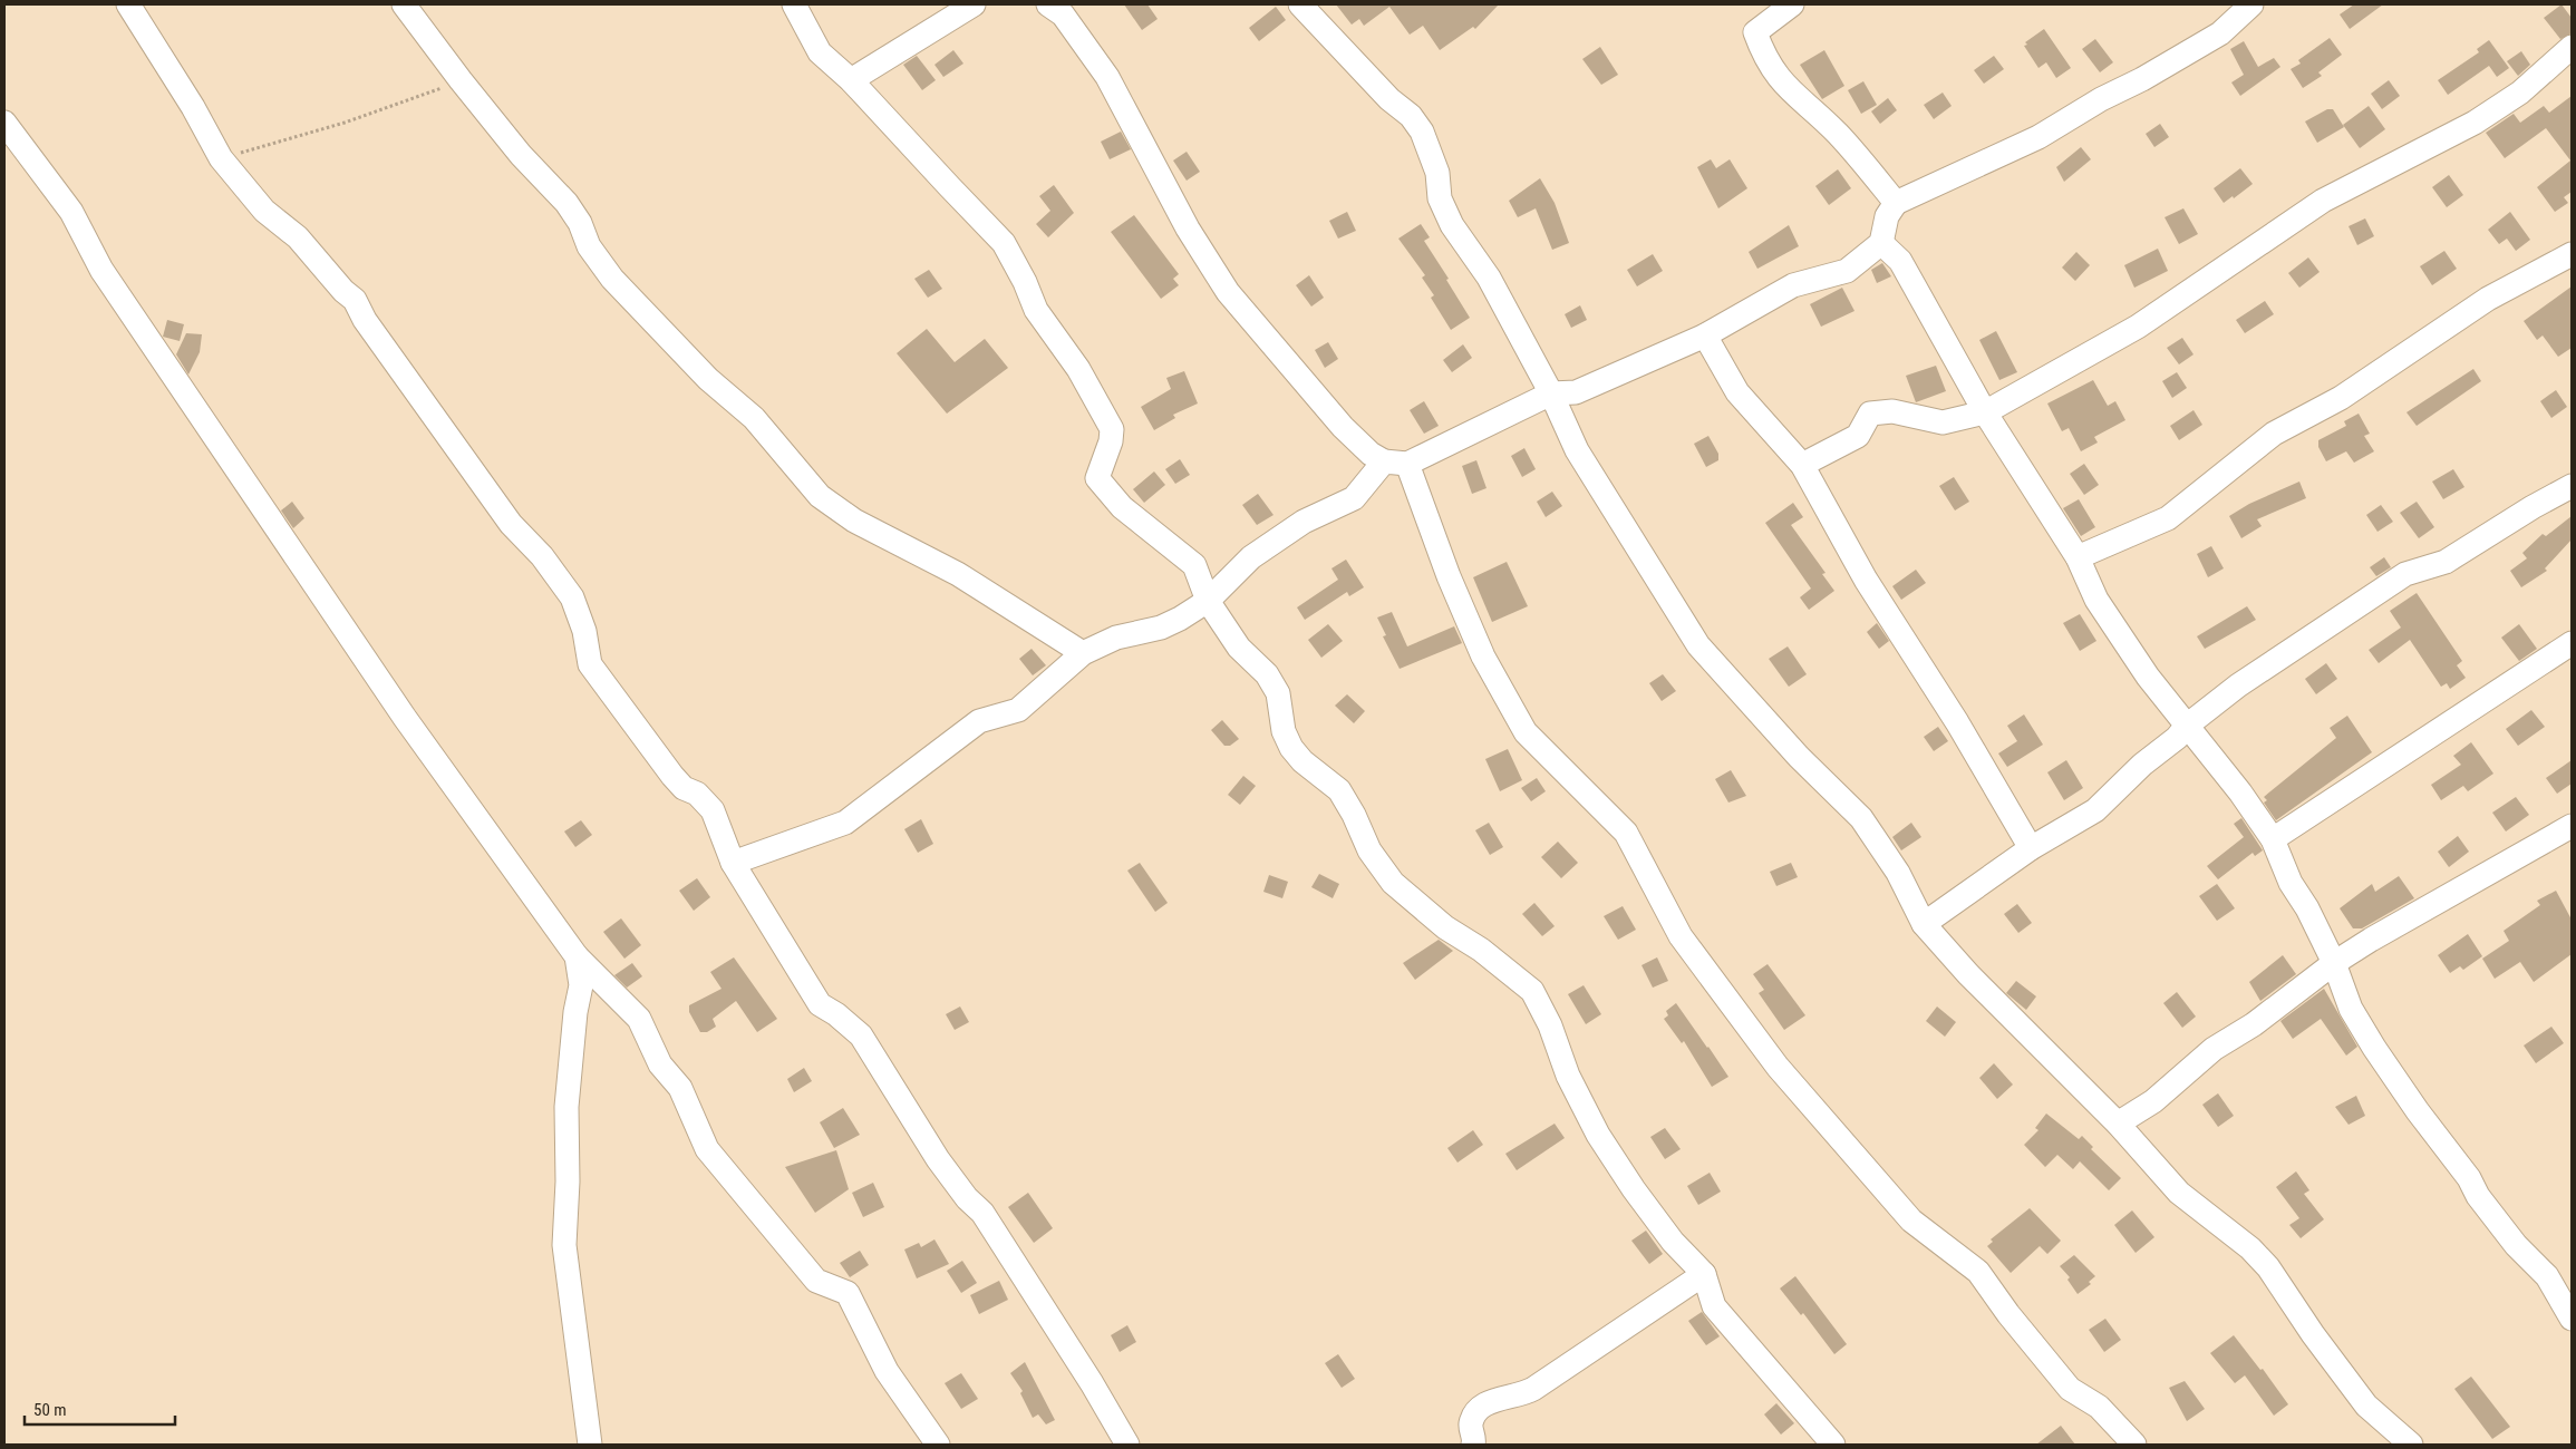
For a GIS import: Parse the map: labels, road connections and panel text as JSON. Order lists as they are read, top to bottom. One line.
{"scale_bar":"50 m"}
